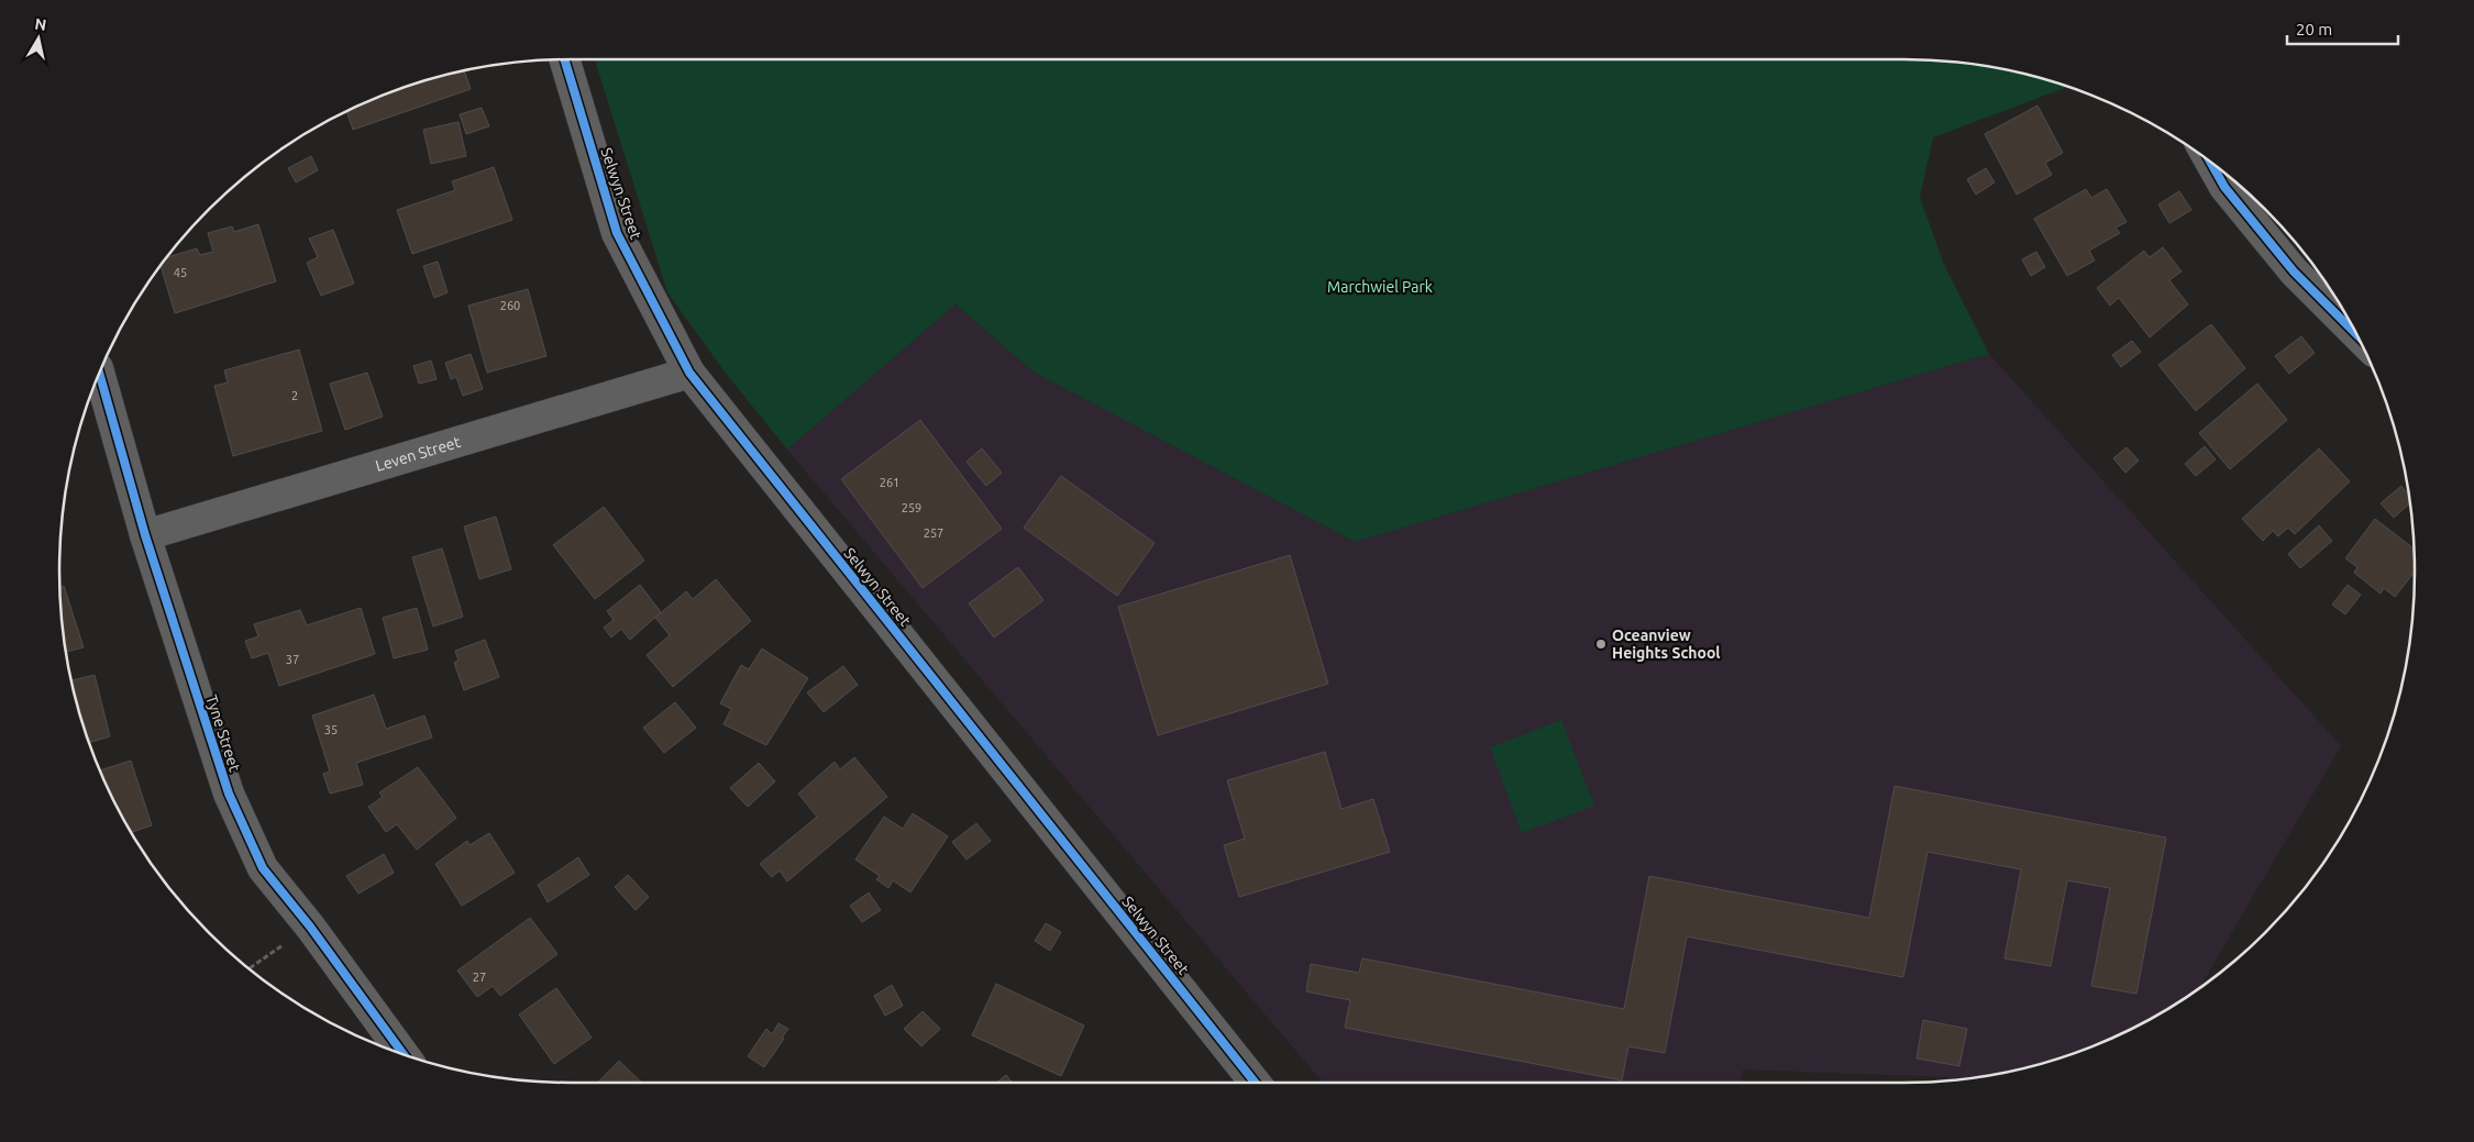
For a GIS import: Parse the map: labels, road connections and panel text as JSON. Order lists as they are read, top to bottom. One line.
{"streets":{"street":["Selwyn Street","Leven Street","Tyne Street"]},"crossings":[["Selwyn Street","Leven Street"],["Leven Street","Tyne Street"]],"parks":["Marchwiel Park"],"places":["Oceanview Heights School"],"house_numbers":["45","260","2","261","259","257","37","35","27"],"scale_bar":"20 m","north":"top"}
